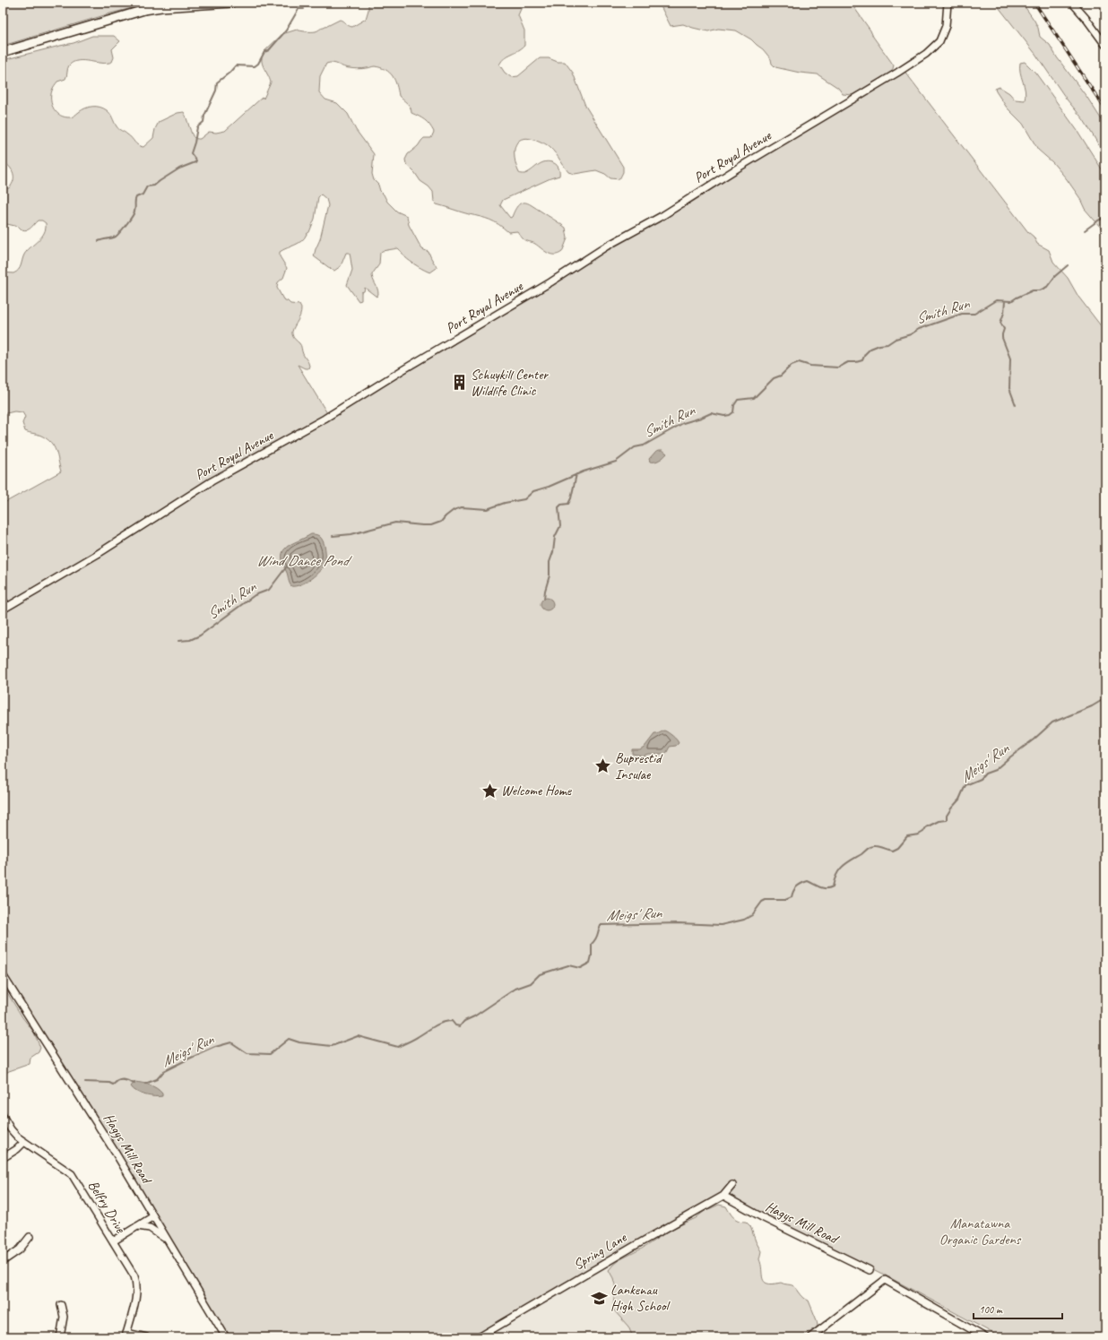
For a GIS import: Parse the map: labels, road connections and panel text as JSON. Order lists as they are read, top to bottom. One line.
{"streets":{"street":["Port Royal Avenue","Hagys Mill Road","Belfry Drive","Spring Lane"]},"crossings":[["Hagys Mill Road","Spring Lane"]],"water":["Smith Run","Wind Dance Pond","Meigs' Run"],"parks":["Manatawna Organic Gardens"],"places":{"building":["Schuykill Center Wildlife Clinic"],"place":["Buprestid Insulae","Welcome Home"],"school or university":["Lankenau High School"]},"scale_bar":"100 m"}
